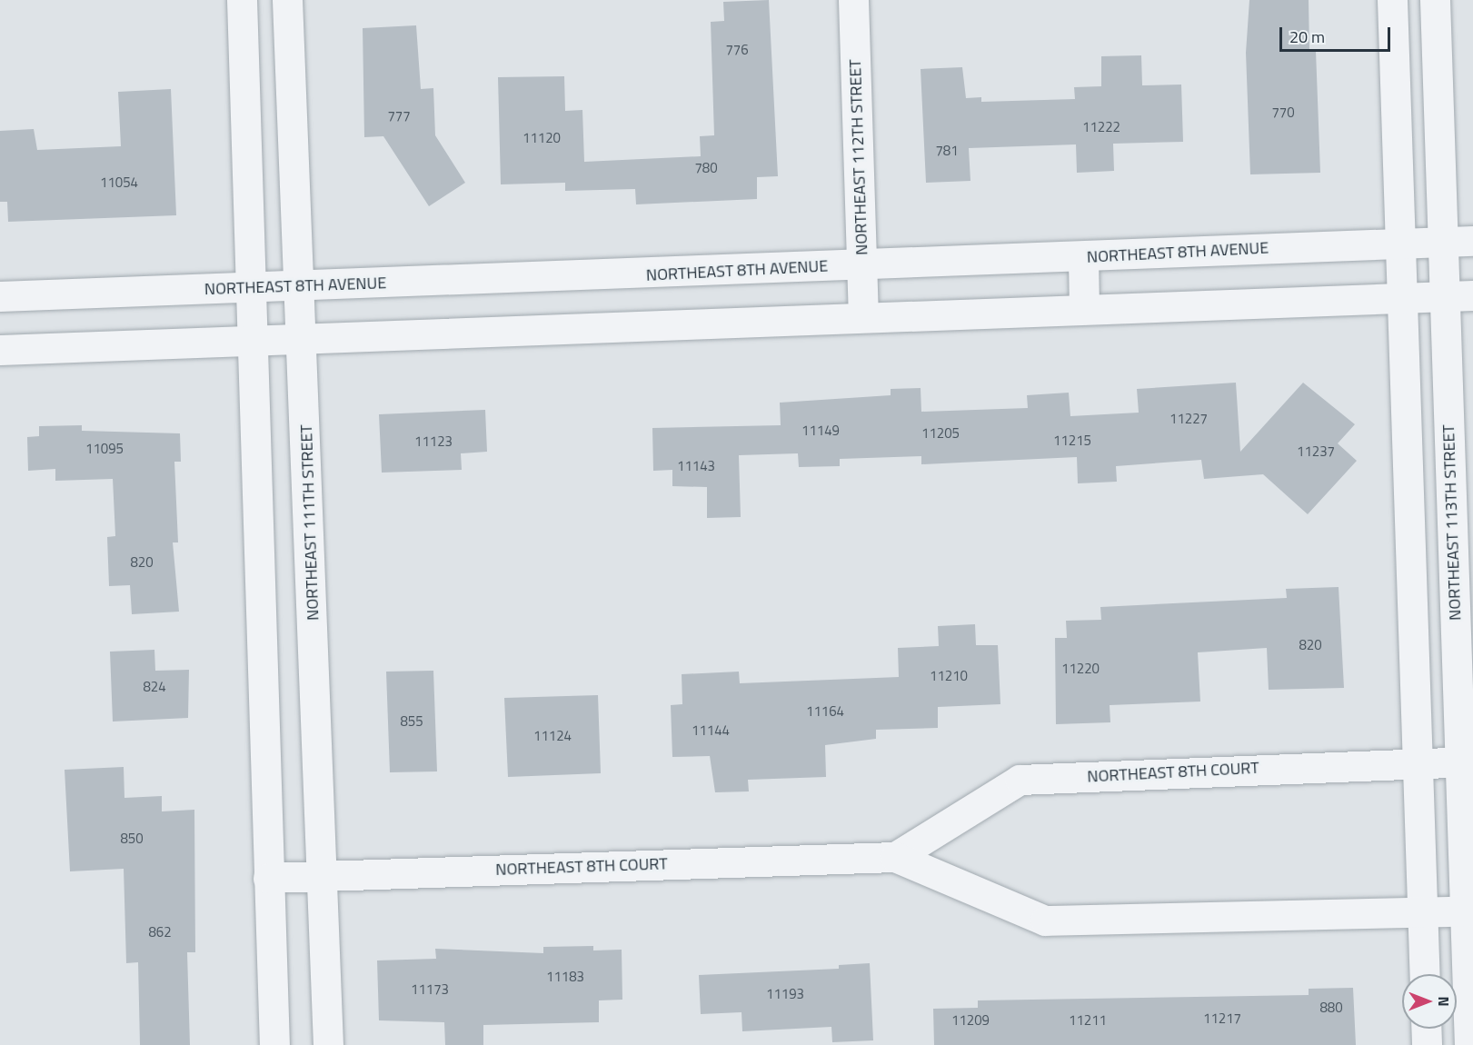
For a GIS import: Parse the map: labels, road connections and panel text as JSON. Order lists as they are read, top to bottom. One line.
{"streets":{"street":["NORTHEAST 112TH STREET","NORTHEAST 8TH AVENUE","NORTHEAST 111TH STREET","NORTHEAST 113TH STREET","NORTHEAST 8TH COURT"]},"crossings":[["NORTHEAST 112TH STREET","NORTHEAST 8TH AVENUE"],["NORTHEAST 8TH AVENUE","NORTHEAST 111TH STREET"],["NORTHEAST 8TH AVENUE","NORTHEAST 113TH STREET"],["NORTHEAST 111TH STREET","NORTHEAST 8TH COURT"],["NORTHEAST 113TH STREET","NORTHEAST 8TH COURT"]],"house_numbers":["776","770","777","11222","11120","781","780","11054","11227","11149","11205","11215","11123","11095","11237","11143","820","820","11220","11210","824","11164","855","11144","11124","850","862","11183","11173","11193","880","11217","11209","11211"],"scale_bar":"20 m","north":"right"}
